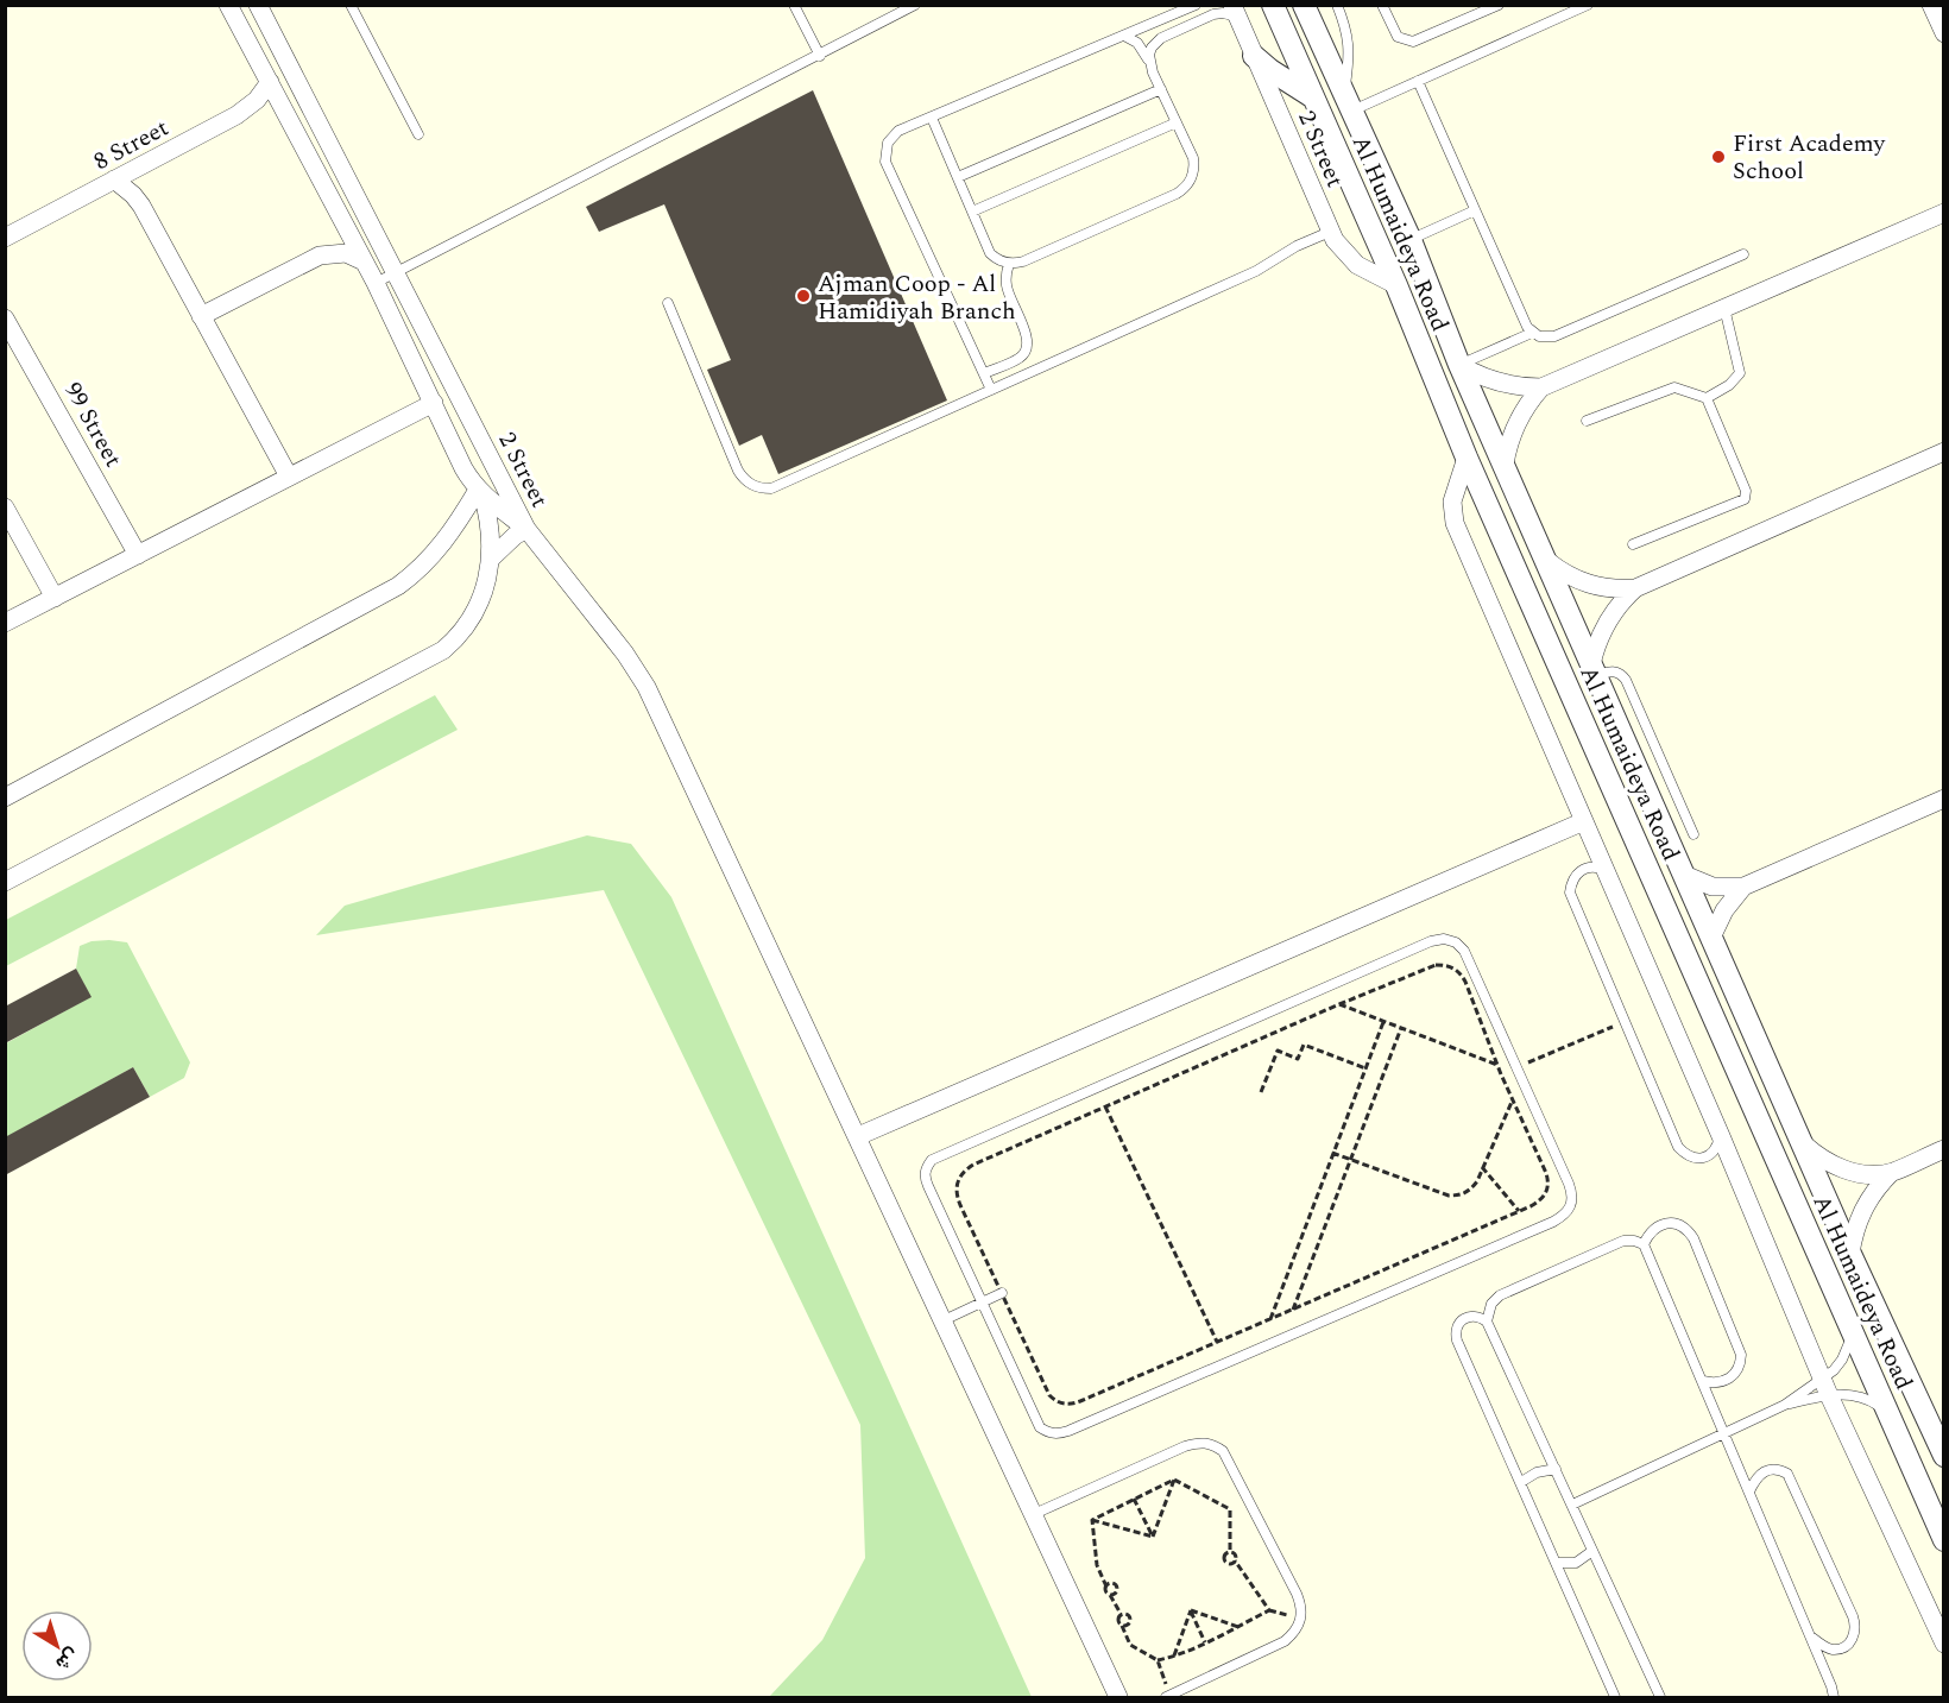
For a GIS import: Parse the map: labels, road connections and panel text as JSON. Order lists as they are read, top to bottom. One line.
{"streets":{"street":["8 Street","2 Street","Al Humaideya Road","99 Street"]},"crossings":[["8 Street","2 Street"],["2 Street","Al Humaideya Road"]],"places":["First Academy School","Ajman Coop - Al Hamidiyah Branch"],"north":"bottom right"}
